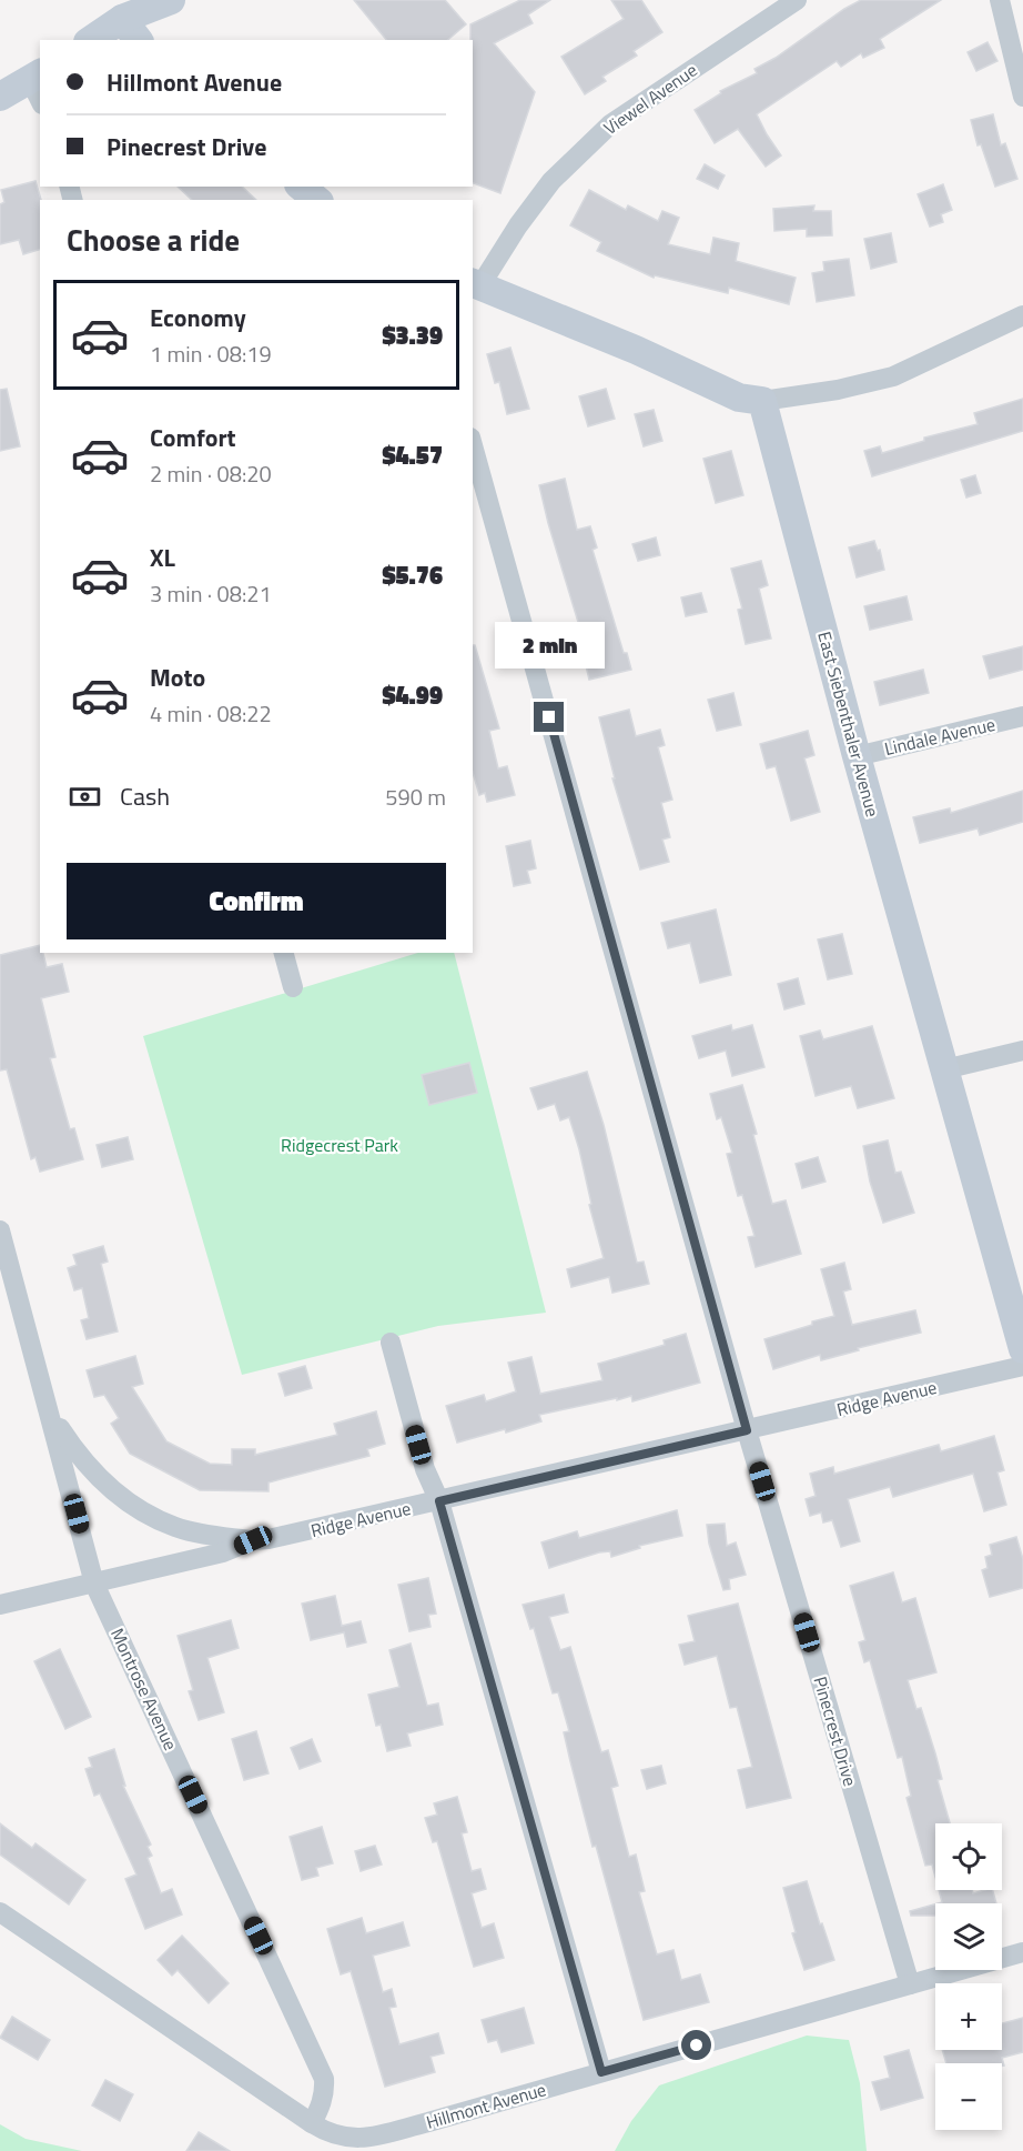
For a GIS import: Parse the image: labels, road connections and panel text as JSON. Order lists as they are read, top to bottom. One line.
{"streets":{"main road":["East Siebenthaler Avenue"],"street":["Viewel Avenue","Lindale Avenue","Ridge Avenue","Montrose Avenue","Pinecrest Drive","Hillmont Avenue"]},"crossings":[["East Siebenthaler Avenue","Lindale Avenue"],["Ridge Avenue","Montrose Avenue"],["Ridge Avenue","Pinecrest Drive"],["Montrose Avenue","Hillmont Avenue"],["Pinecrest Drive","Hillmont Avenue"]],"parks":["Ridgecrest Park"],"page":{"banner":["Hillmont Avenue","Pinecrest Drive"],"heading":"Choose a ride","list":[{"name":"Economy","note":"1 min · 08:19","value":"$3.39"},{"name":"Comfort","note":"2 min · 08:20","value":"$4.57"},{"name":"XL","note":"3 min · 08:21","value":"$5.76"},{"name":"Moto","note":"4 min · 08:22","value":"$4.99"}],"bubble":"2 min","pay":["Cash","590 m"],"buttons":"Confirm","map_buttons":["+","−"]}}
